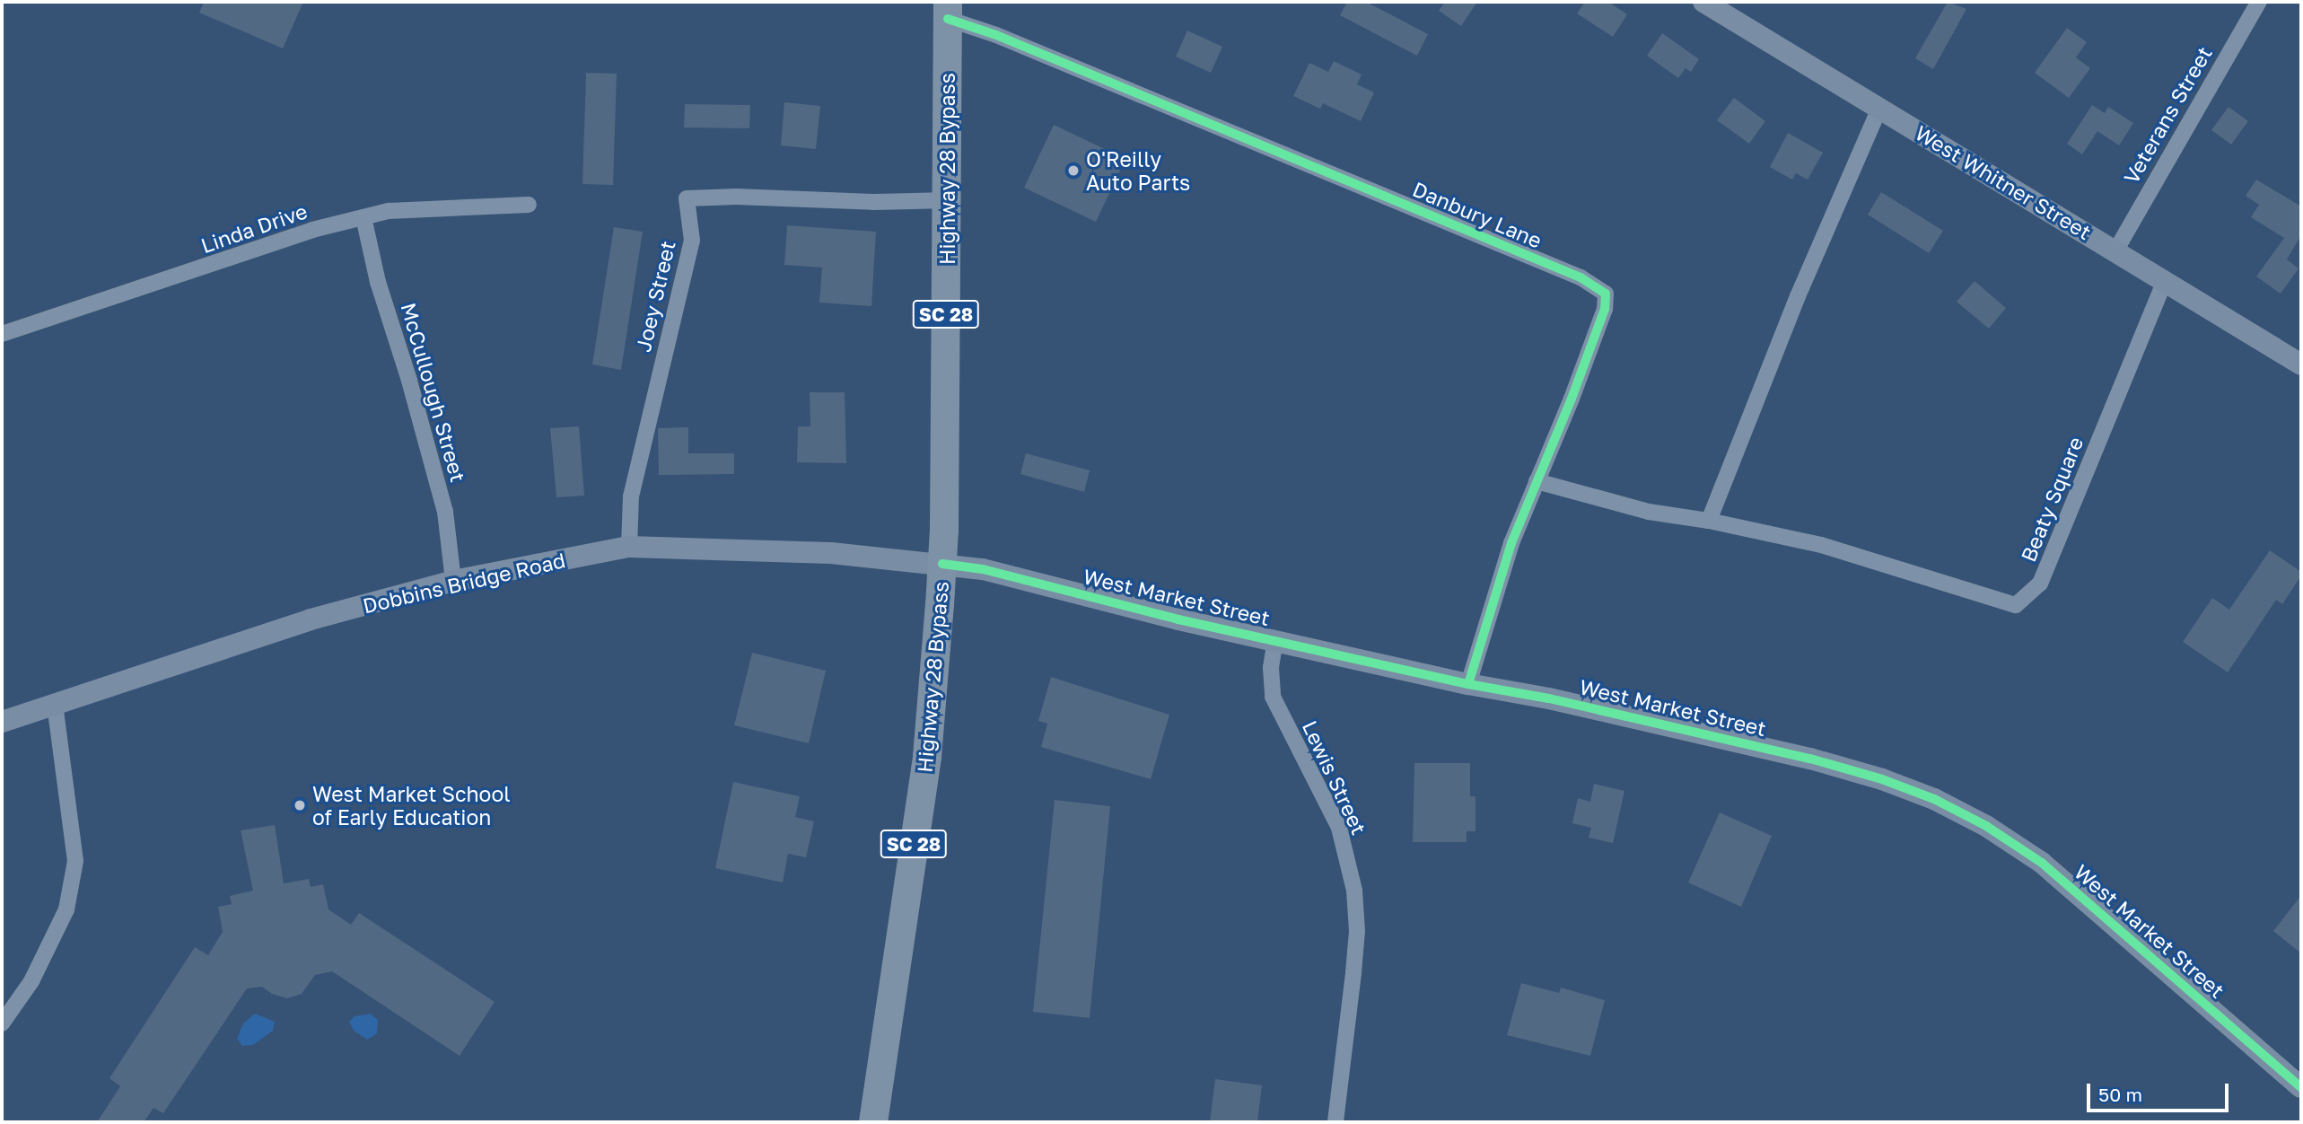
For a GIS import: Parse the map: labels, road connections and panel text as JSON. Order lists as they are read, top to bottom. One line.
{"streets":{"highway":["Highway 28 Bypass","SC 28"],"main road":["West Whitner Street","Dobbins Bridge Road","West Market Street"],"street":["Veterans Street","Danbury Lane","Linda Drive","Joey Street","McCullough Street","Beaty Square","Lewis Street"]},"crossings":[["Veterans Street","West Whitner Street"],["Highway 28 Bypass","Danbury Lane"],["Highway 28 Bypass","Joey Street"],["Highway 28 Bypass","Dobbins Bridge Road"],["Highway 28 Bypass","West Market Street"],["West Whitner Street","Beaty Square"],["Danbury Lane","Beaty Square"],["Danbury Lane","West Market Street"],["Linda Drive","McCullough Street"],["Joey Street","Dobbins Bridge Road"],["McCullough Street","Dobbins Bridge Road"],["Dobbins Bridge Road","West Market Street"],["West Market Street","Lewis Street"]],"places":["O'Reilly Auto Parts","West Market School of Early Education"],"scale_bar":"50 m"}
